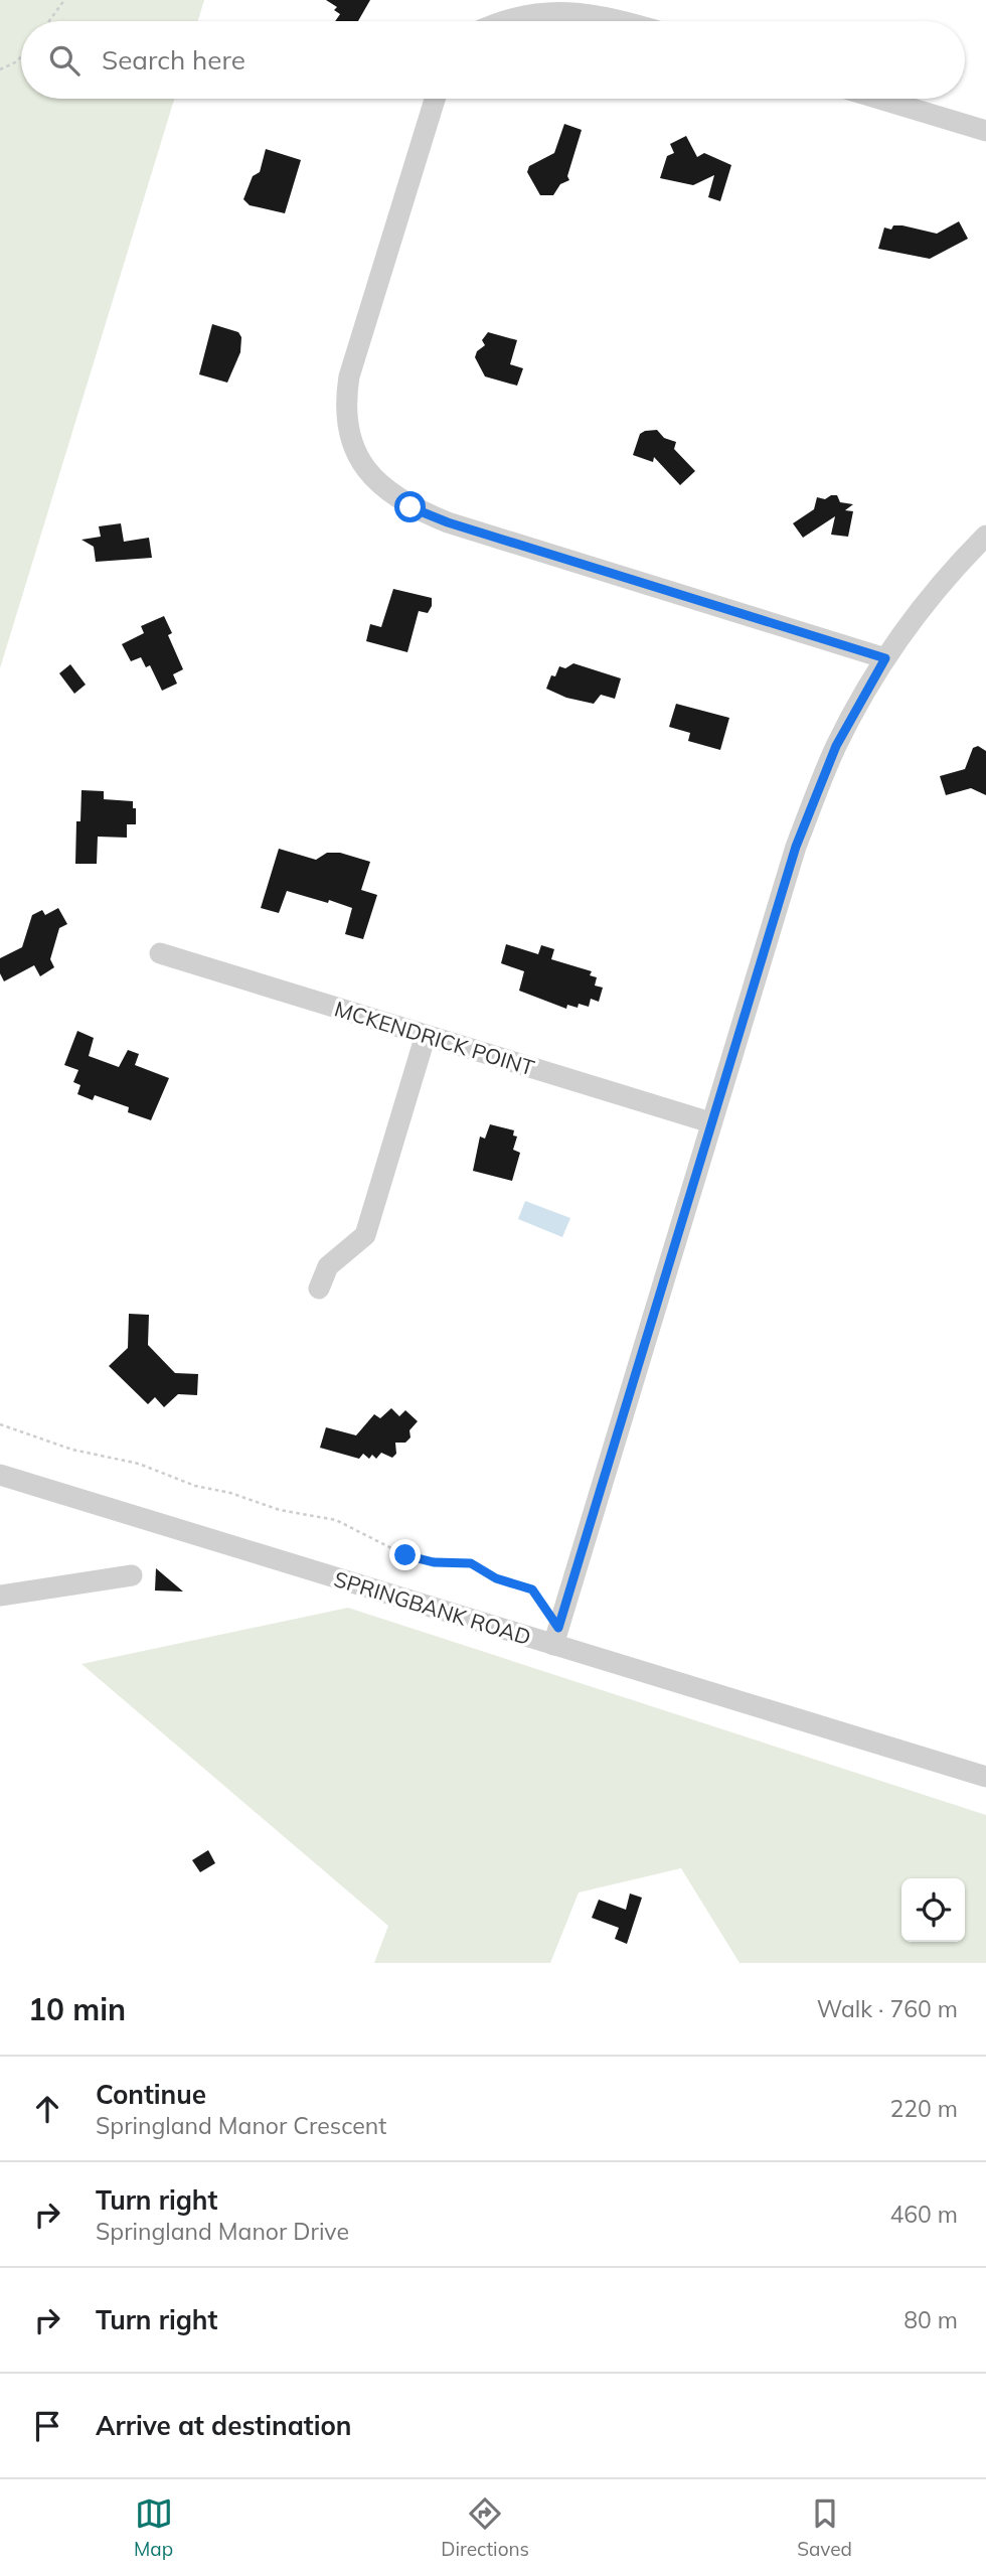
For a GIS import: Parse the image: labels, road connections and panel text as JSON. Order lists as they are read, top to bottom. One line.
{"streets":{"street":["MCKENDRICK POINT","SPRINGBANK ROAD"]},"page":{"search":"Search here","heading":["10 min","Walk · 760 m"],"list":[["Continue","Springland Manor Crescent","220 m"],["Turn right","Springland Manor Drive","460 m"],["Turn right","80 m"],"Arrive at destination"],"nav":["Map","Directions","Saved"]}}
